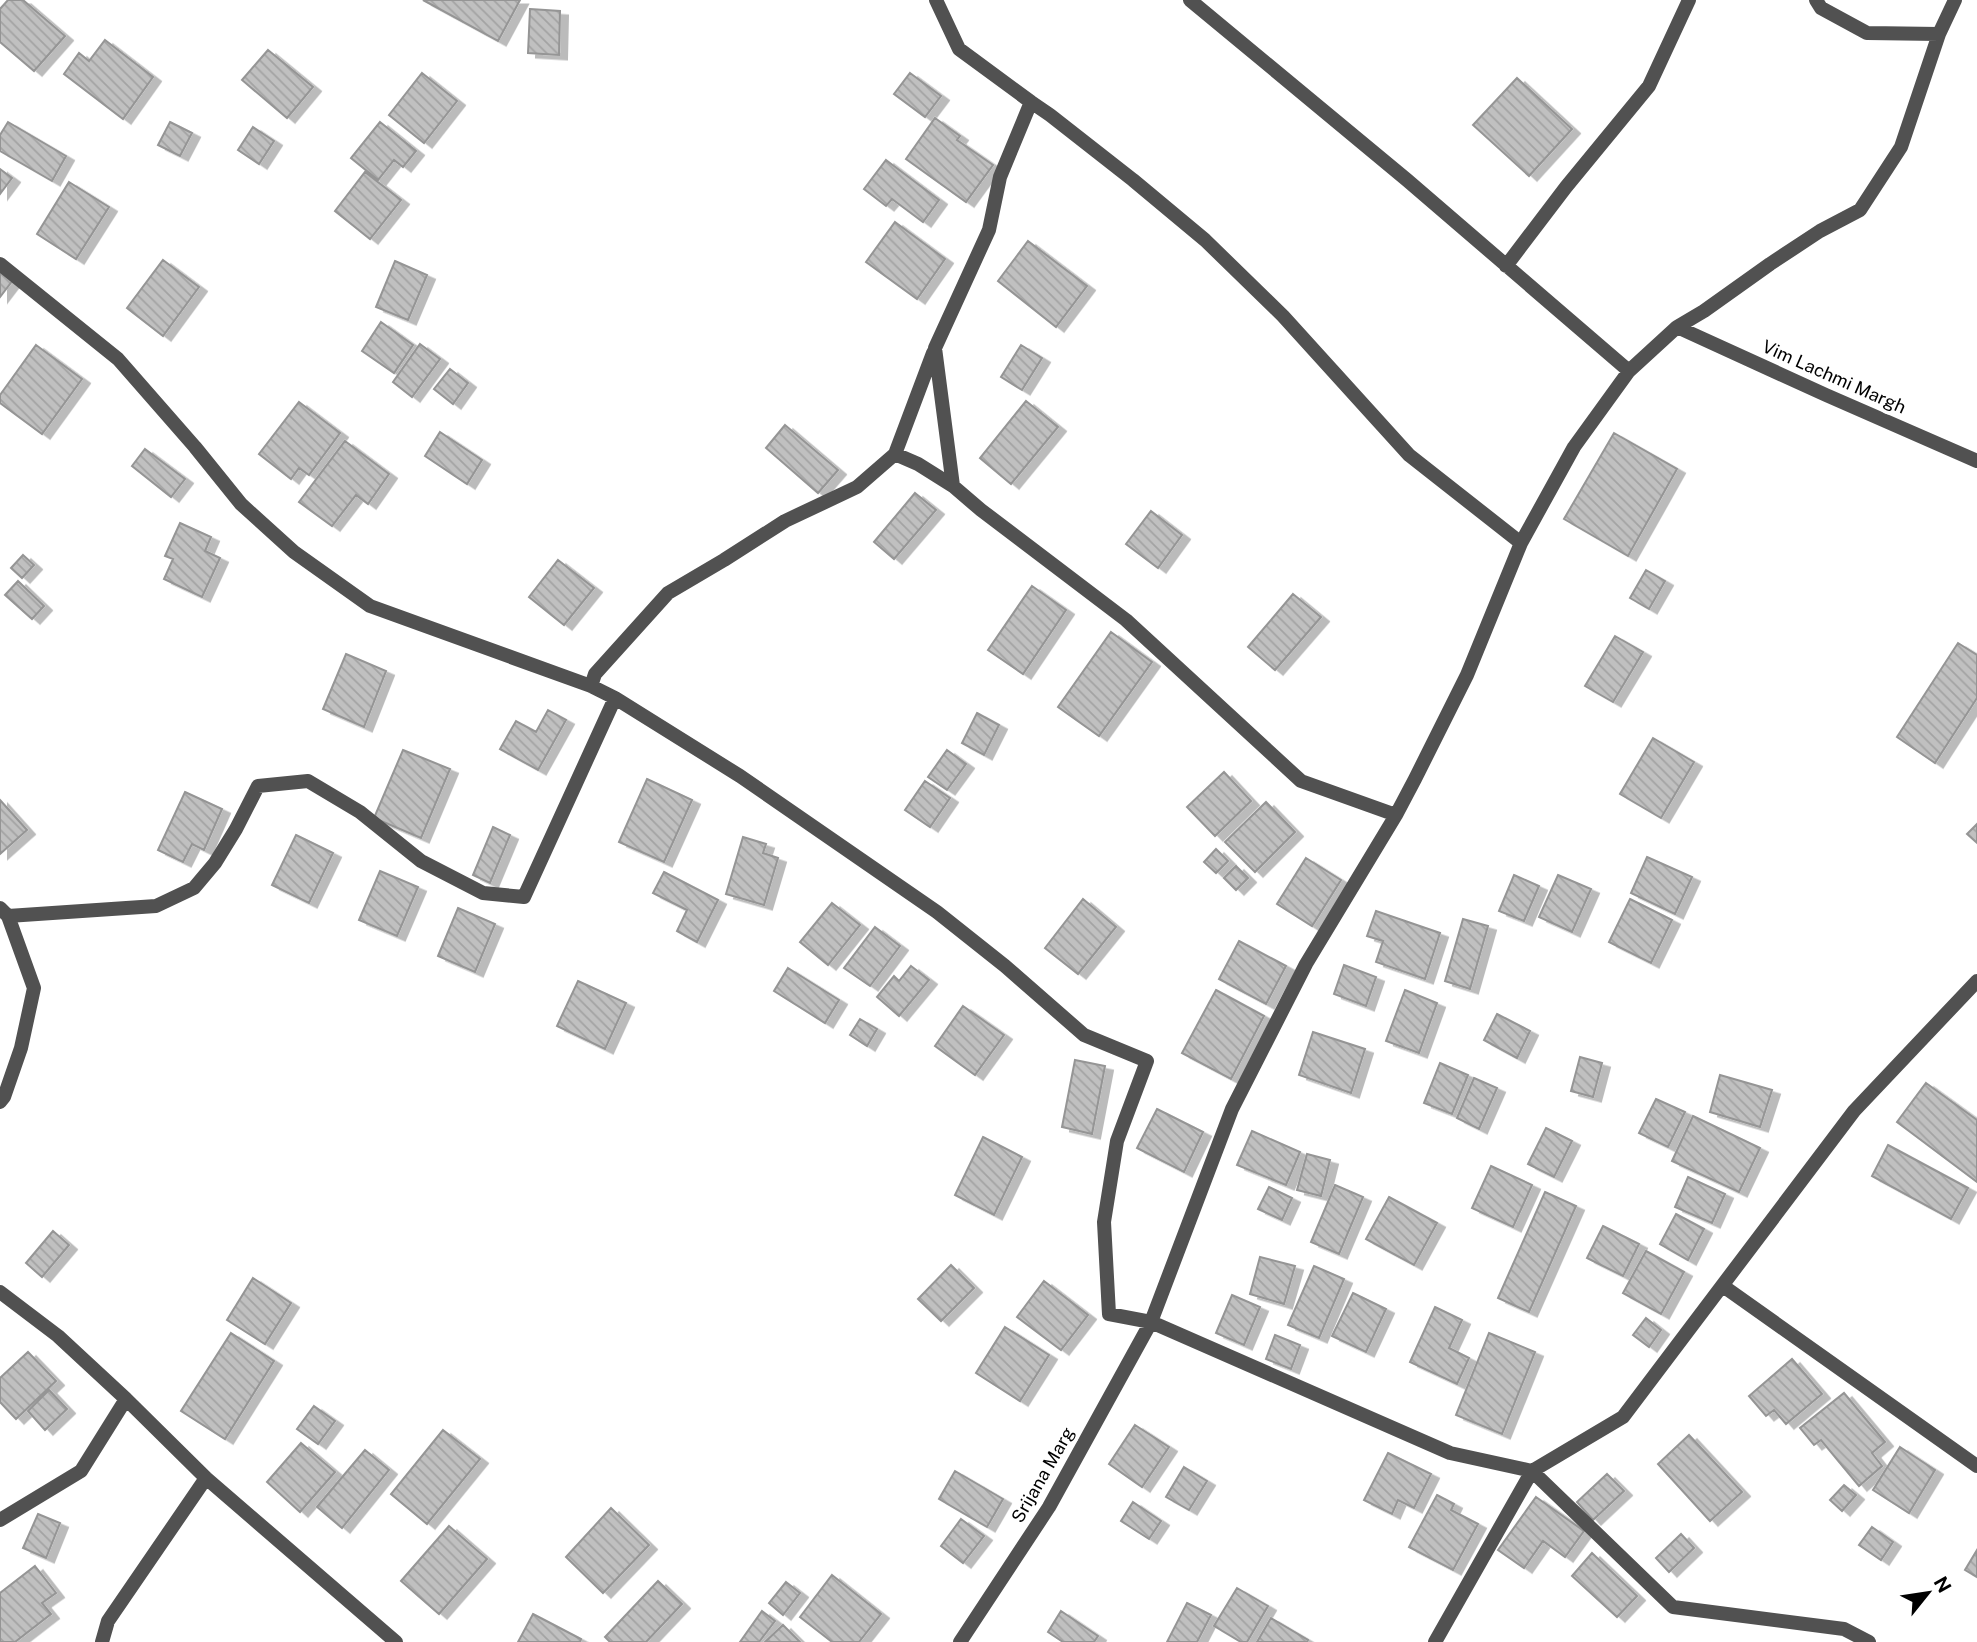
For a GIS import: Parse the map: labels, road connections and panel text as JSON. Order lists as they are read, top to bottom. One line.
{"streets":{"street":["Vim Lachmi Margh","Srijana Marg"]},"crossings":[["Vim Lachmi Margh","Srijana Marg"]],"north":"top right"}
